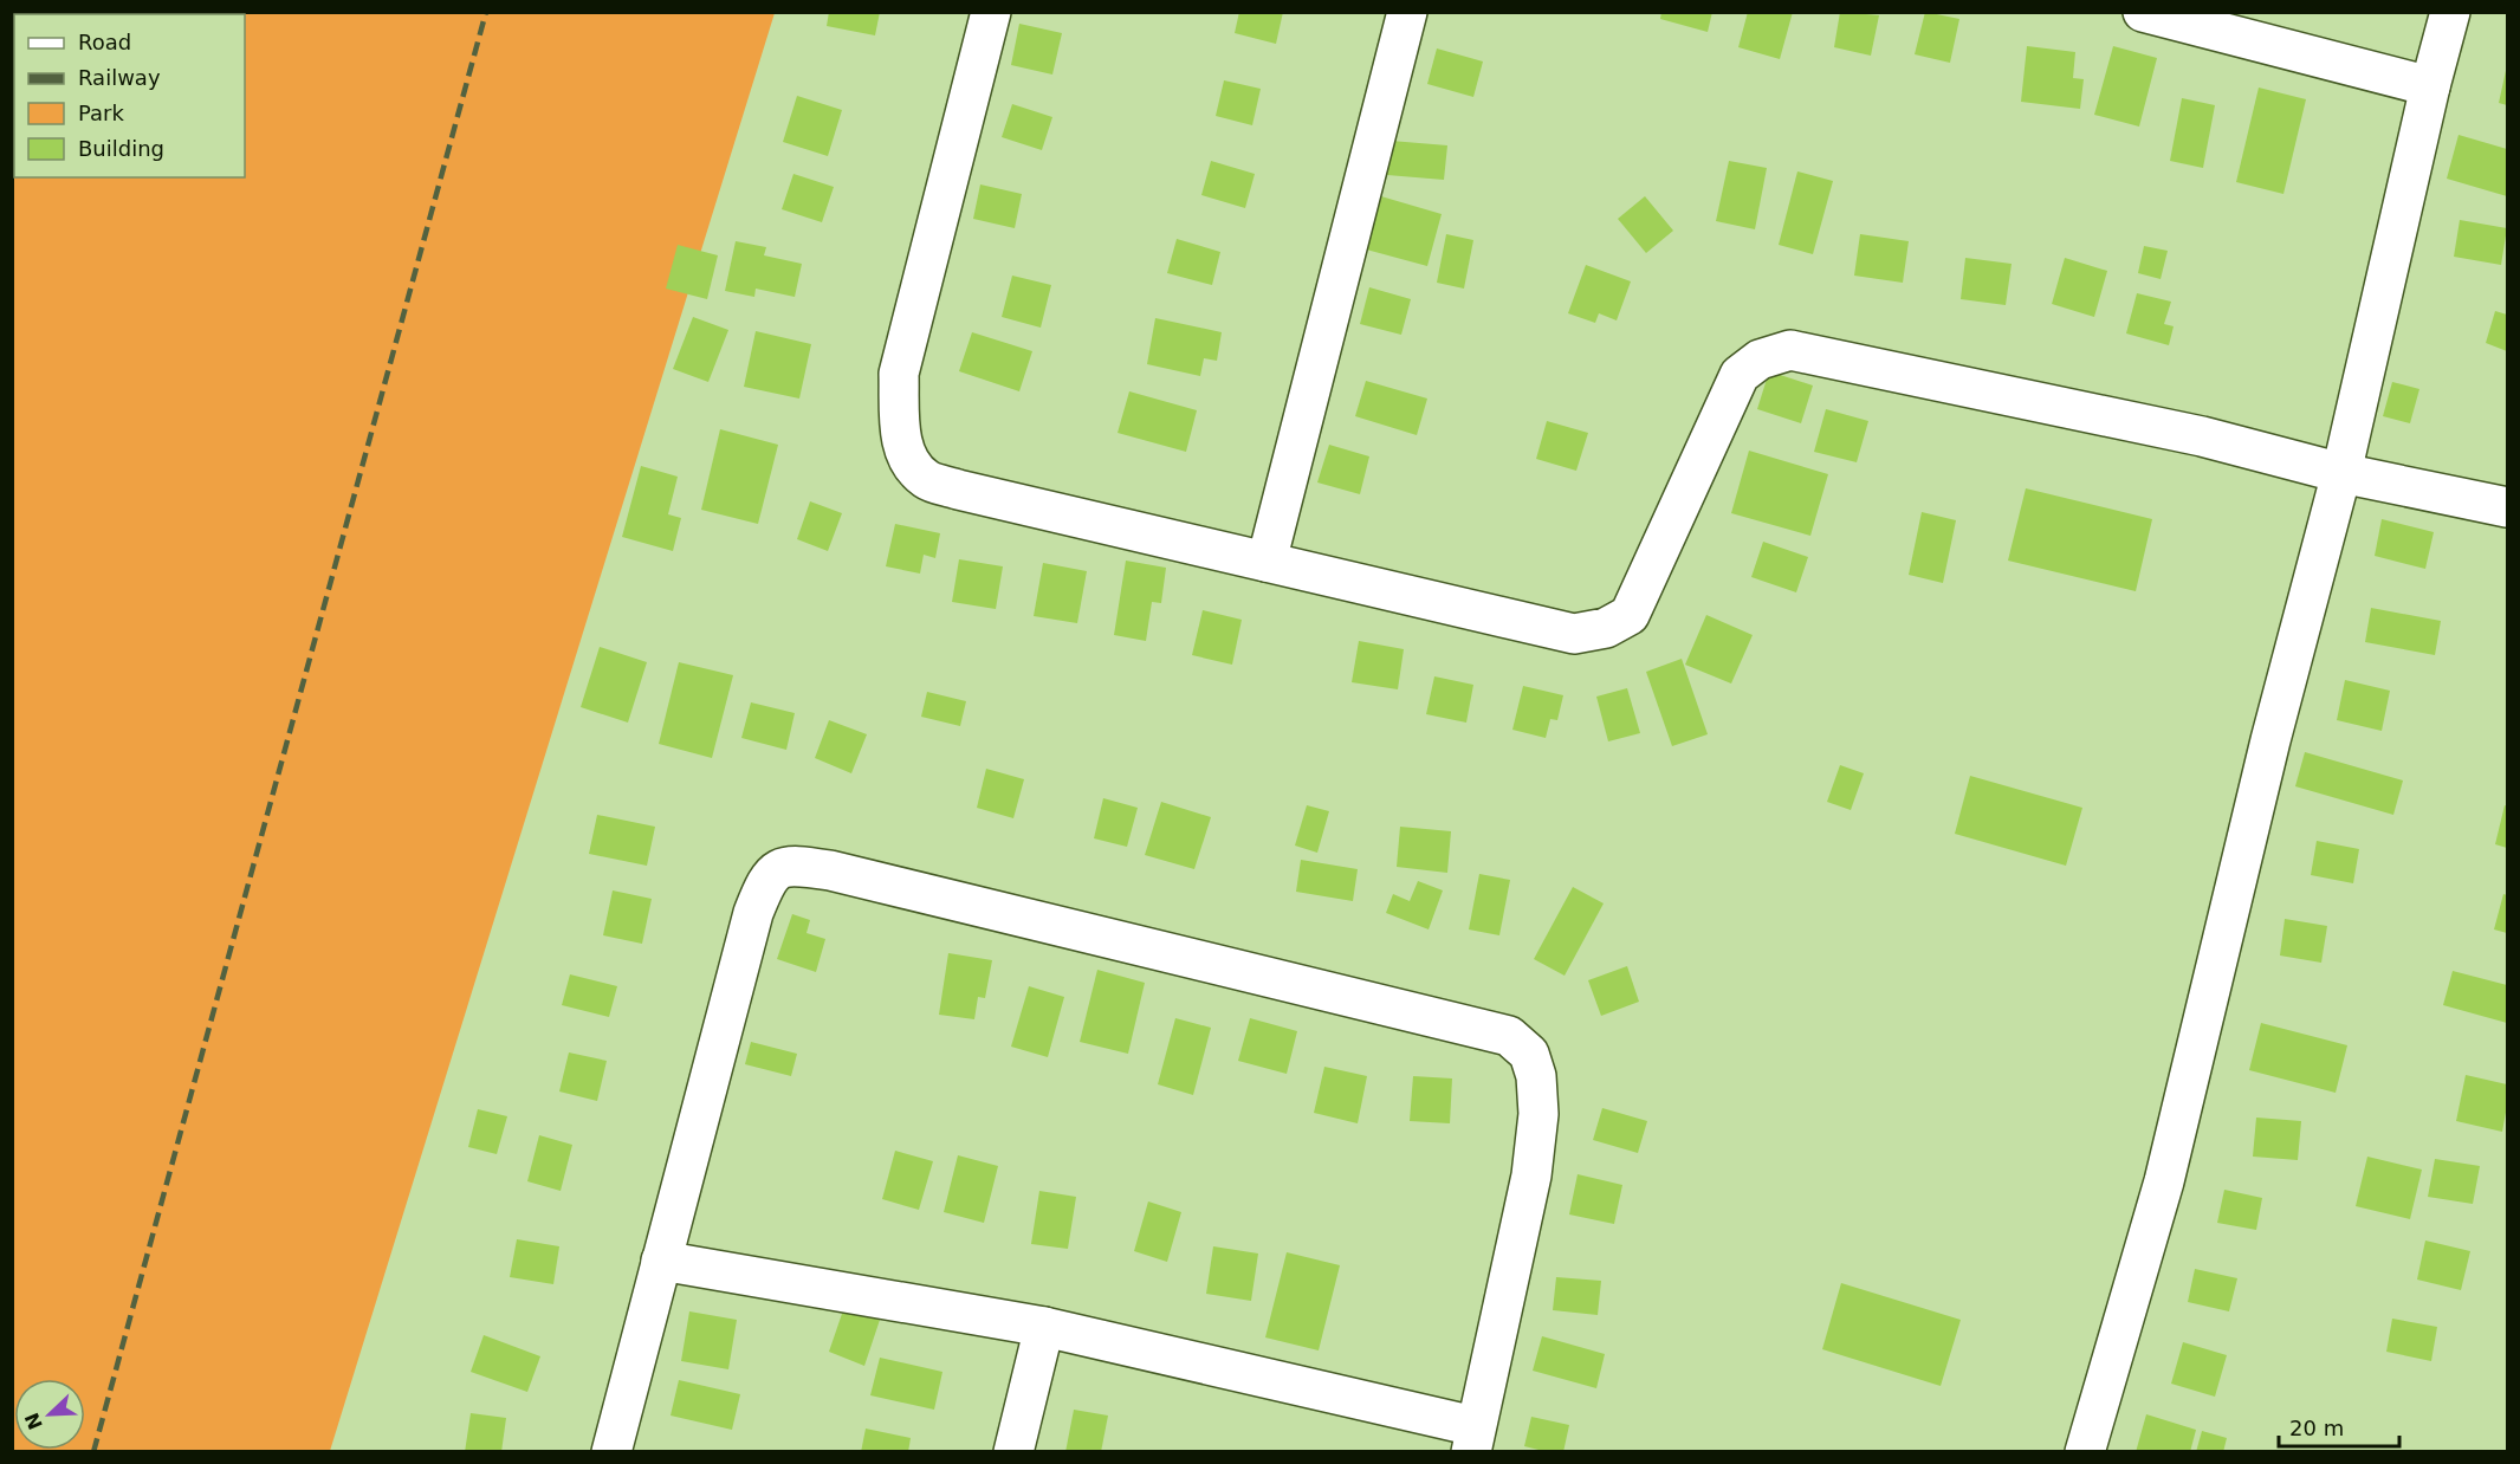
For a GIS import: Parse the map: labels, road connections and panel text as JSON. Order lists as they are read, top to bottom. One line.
{"legend":["Road","Railway","Park","Building"],"scale_bar":"20 m","north":"bottom left"}
